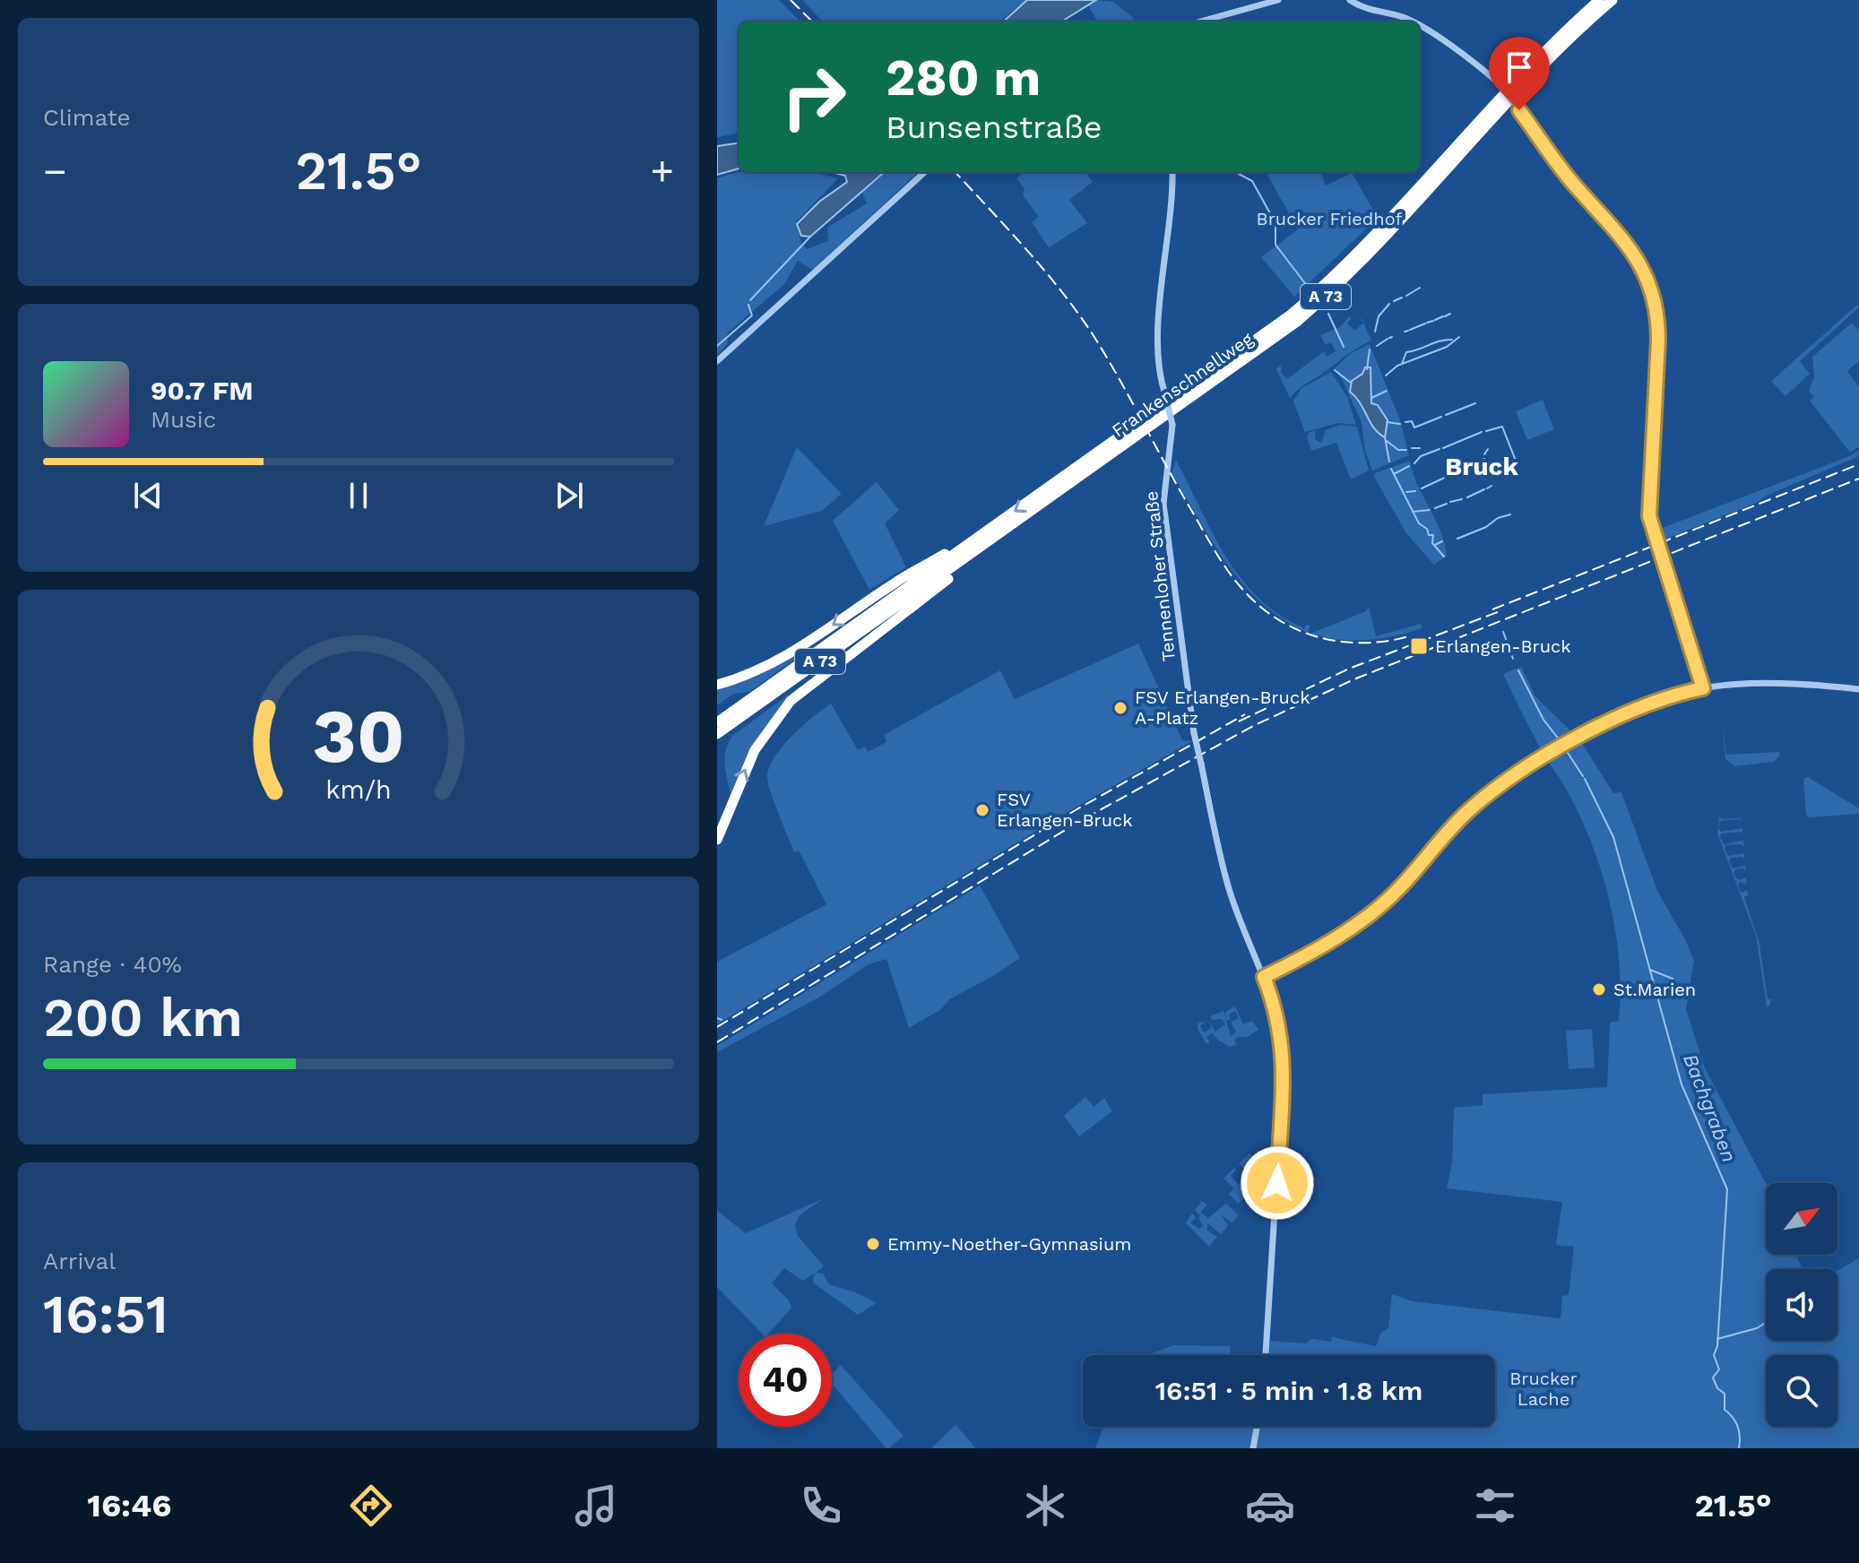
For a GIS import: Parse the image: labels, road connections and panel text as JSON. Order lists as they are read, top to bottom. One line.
{"streets":{"highway":["A 73","Frankenschnellweg"],"street":["Tennenloher Straße"]},"districts":["Bruck"],"water":["Bachgraben"],"parks":["Brucker Friedhof","Brucker Lache"],"places":{"transit":["Erlangen-Bruck"],"other":["FSV Erlangen-Bruck A-Platz","FSV Erlangen-Bruck","St.Marien","Emmy-Noether-Gymnasium"]},"north":"top right","page":{"tile":["Climate",["Range · 40%","200 km"],["Arrival","16:51"]],"turn":["280 m","Bunsenstraße"],"heat":["−","21.5°","+"],"song":["90.7 FM","Music"],"limit":"40","trip":"16:51 · 5 min · 1.8 km","tabs":["16:46","21.5°"],"gauge":["30","km/h"]}}
